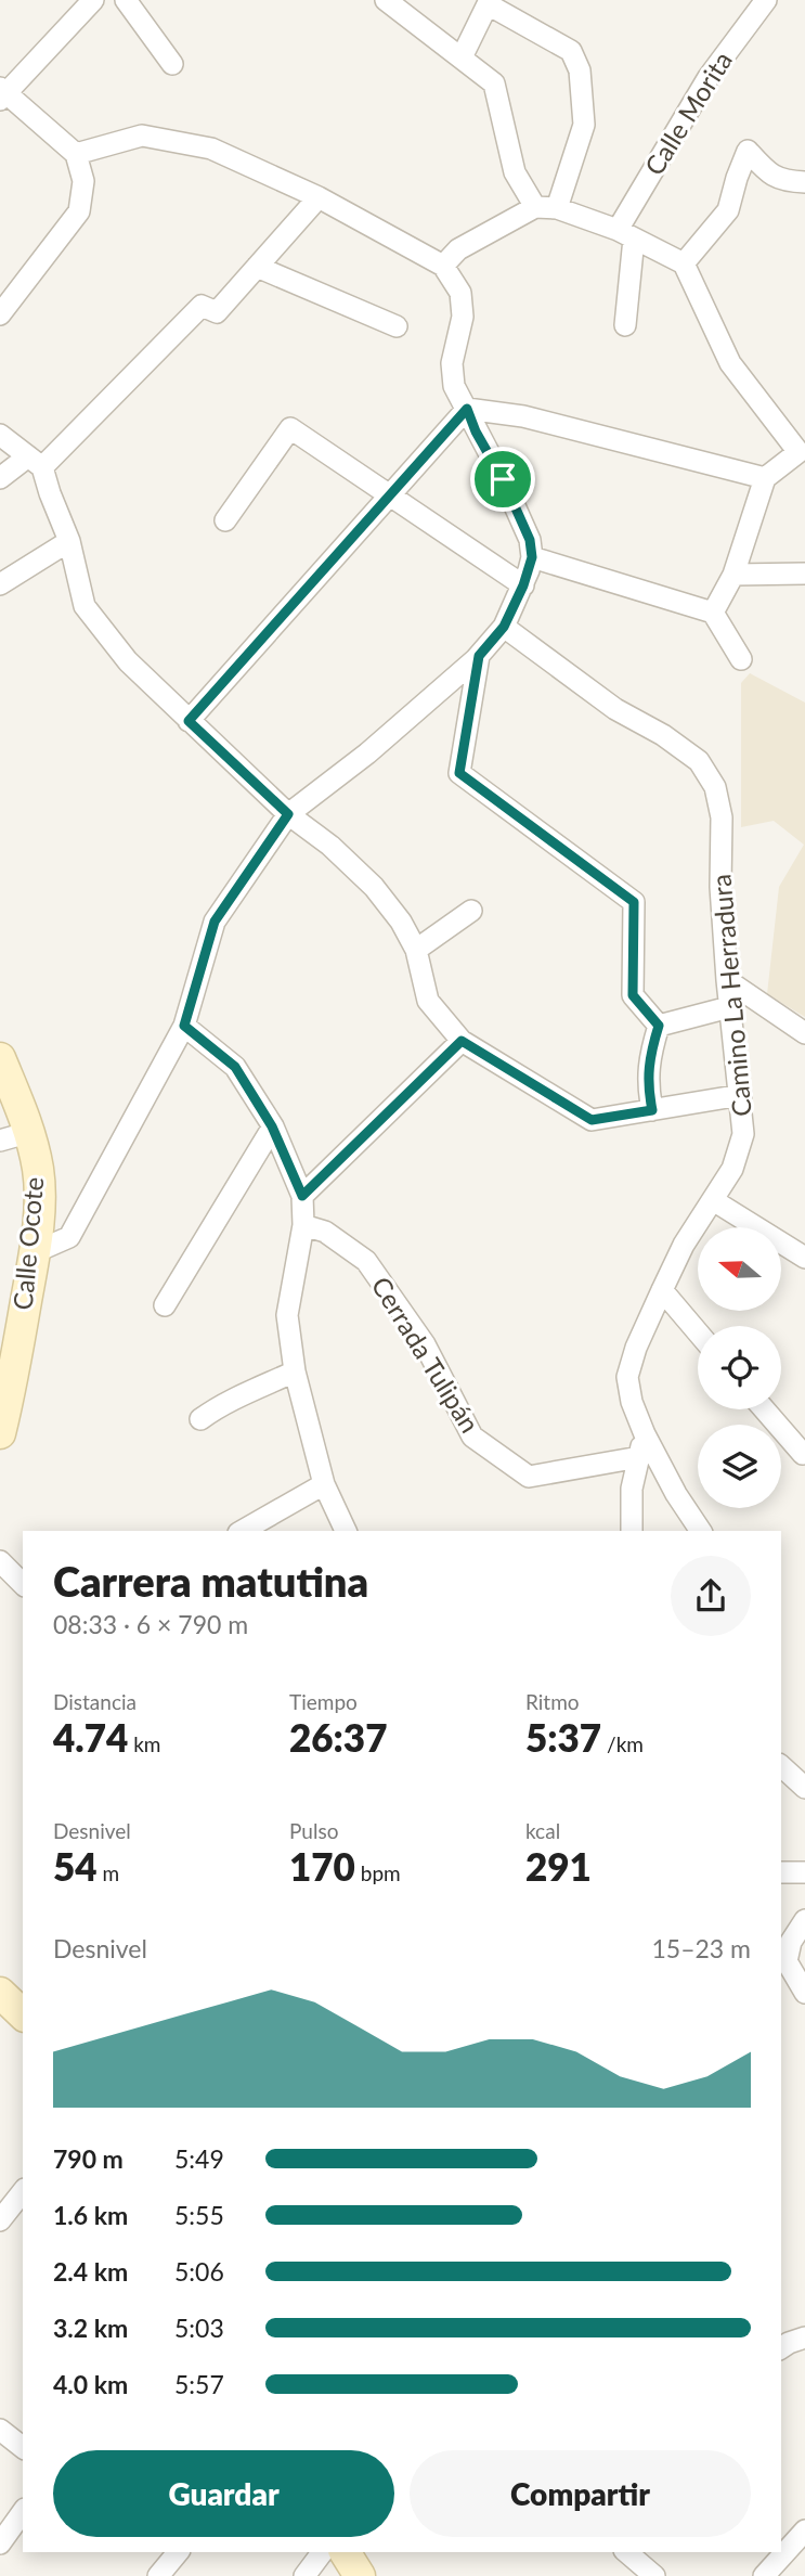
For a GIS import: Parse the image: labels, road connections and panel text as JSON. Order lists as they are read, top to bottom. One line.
{"streets":{"street":["Calle Morita","Camino La Herradura","Calle Ocote","Cerrada Tulipán"]},"north":"left","page":{"heading":["Carrera matutina","08:33 · 6 × 790 m"],"stats":[["Distancia","4.74 km"],["Tiempo","26:37"],["Ritmo","5:37 /km"],["Desnivel","54 m"],["Pulso","170 bpm"],["kcal","291"]],"chart":["Desnivel","15–23 m"],"list":[{"name":"790 m","note":"5:49"},{"name":"1.6 km","note":"5:55"},{"name":"2.4 km","note":"5:06"},{"name":"3.2 km","note":"5:03"},{"name":"4.0 km","note":"5:57"}],"buttons":["Guardar","Compartir"]}}
